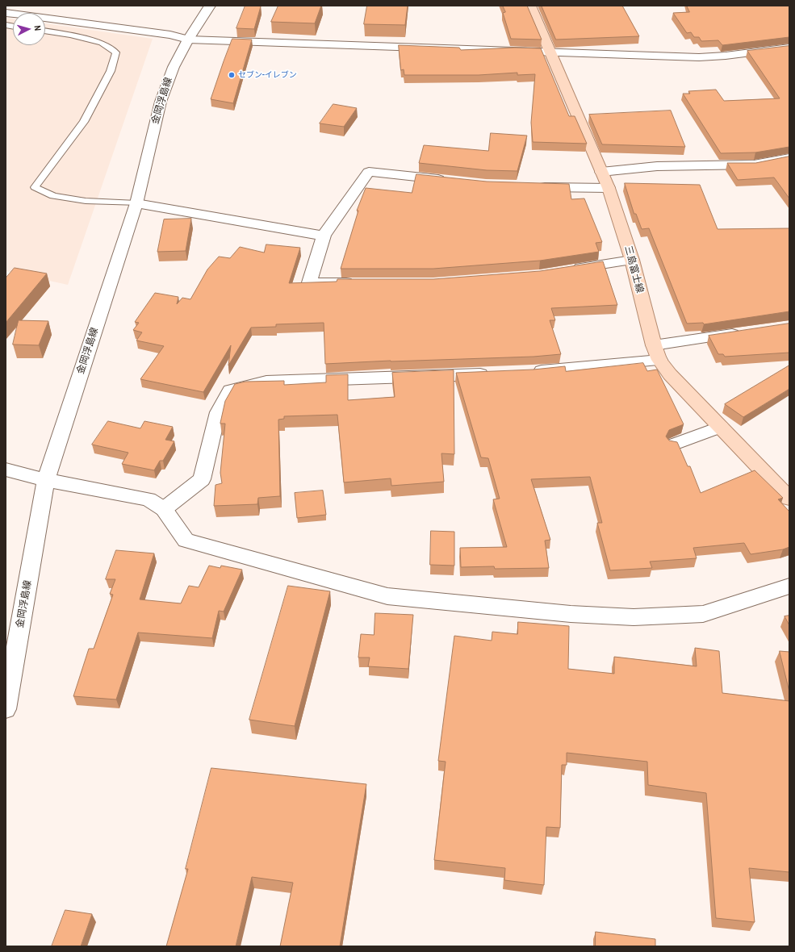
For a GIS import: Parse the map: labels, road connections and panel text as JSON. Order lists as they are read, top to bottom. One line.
{"streets":{"main road":["三島富士線"],"street":["金岡浮島線"]},"places":["セブン-イレブン"],"north":"right"}
